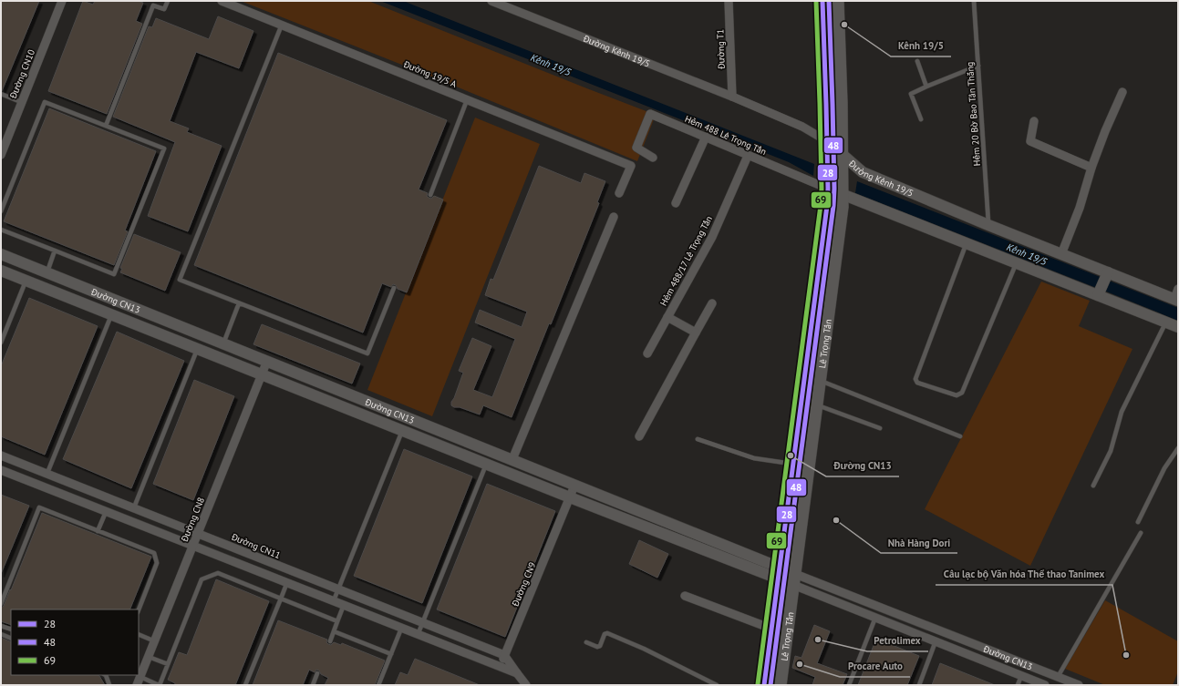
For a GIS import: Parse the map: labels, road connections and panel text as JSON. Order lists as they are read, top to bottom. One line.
{"streets":{"main road":["Lê Trọng Tấn"],"street":["Đường T1","Đường Kênh 19/5","Đường CN10","Đường 19/5 A","Hẻm 488 Lê Trọng Tấn","Hẻm 488/17 Lê Trọng Tấn","Đường CN13","Đường CN8","Đường CN11","Đường CN9"],"lane":["Hẻm 20 Bờ Bao Tân Thắng"]},"crossings":[["Đường T1","Đường Kênh 19/5"],["Đường Kênh 19/5","Hẻm 20 Bờ Bao Tân Thắng"],["Đường Kênh 19/5","Lê Trọng Tấn"],["Hẻm 488 Lê Trọng Tấn","Hẻm 488/17 Lê Trọng Tấn"],["Hẻm 488 Lê Trọng Tấn","Lê Trọng Tấn"],["Đường CN13","Lê Trọng Tấn"],["Đường CN13","Đường CN8"],["Đường CN13","Đường CN9"],["Đường CN8","Đường CN11"],["Đường CN11","Đường CN9"]],"water":["Kênh 19/5"],"places":["Kênh 19/5","Đường CN13","Nhà Hàng Dori","Petrolimex","Câu lạc bộ Văn hóa Thể thao Tanimex","Procare Auto"],"lines":["transit line 28","transit line 48","transit line 69"],"legend":["28","48","69"]}
